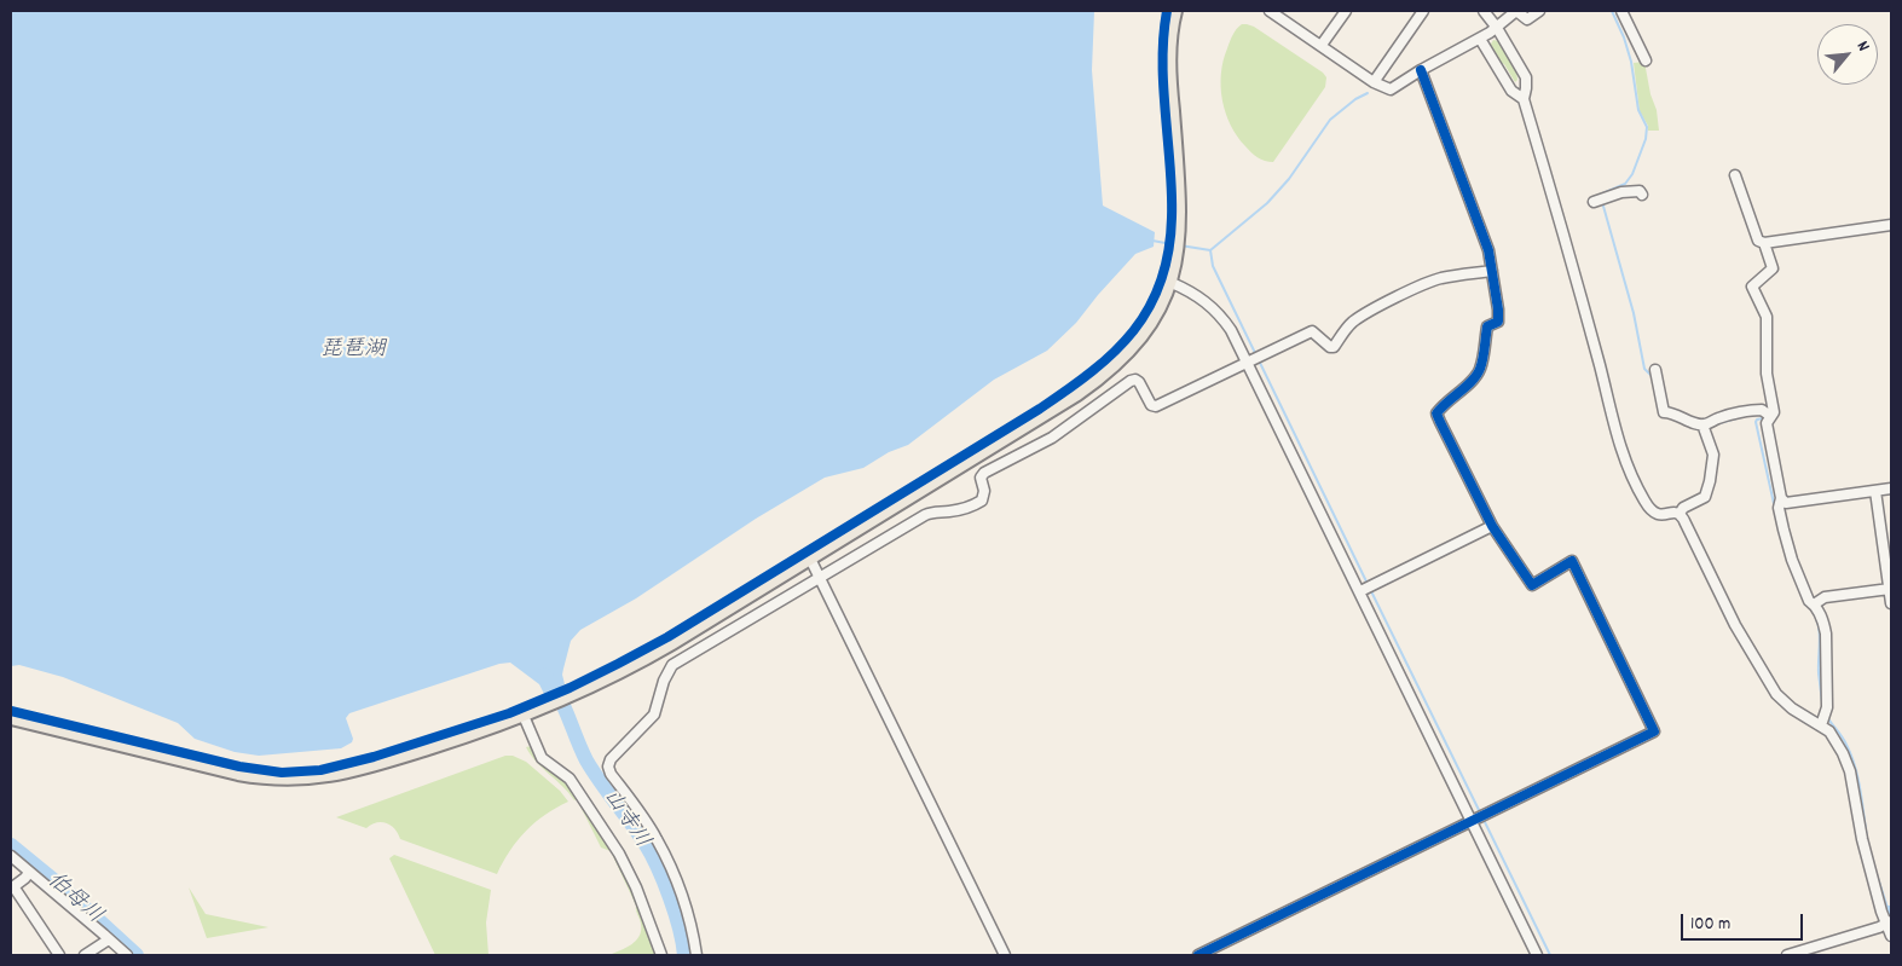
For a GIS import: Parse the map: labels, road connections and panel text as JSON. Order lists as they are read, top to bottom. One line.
{"water":["琵琶湖","山寺川","伯母川"],"scale_bar":"100 m","north":"top right"}
